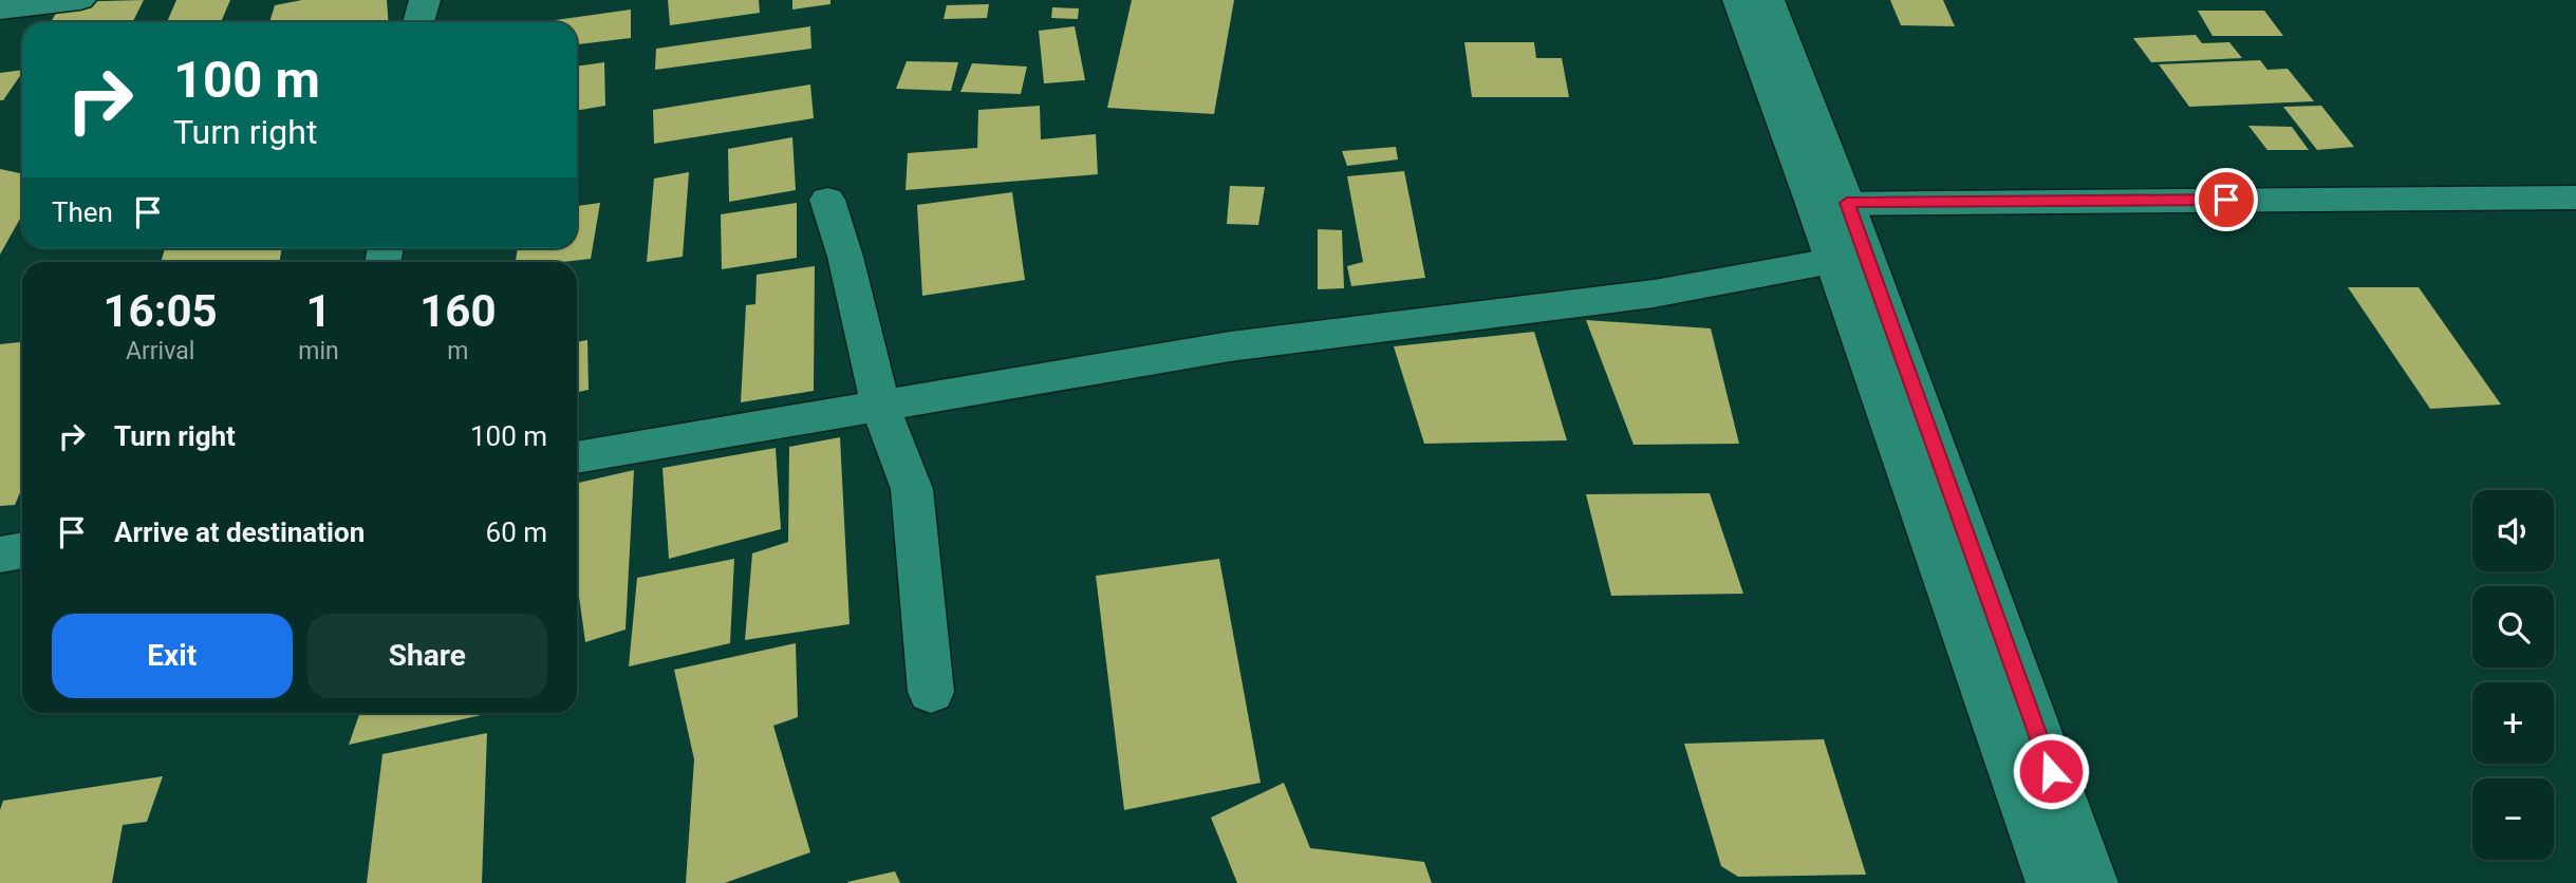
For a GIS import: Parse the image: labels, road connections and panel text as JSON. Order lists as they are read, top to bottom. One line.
{"page":{"turn":["100 m","Turn right"],"then":"Then","eta":["16:05","Arrival","1","min","160","m"],"list":[{"name":"Turn right","value":"100 m"},{"name":"Arrive at destination","value":"60 m"}],"map_buttons":["+","−"],"buttons":["Exit","Share"]}}
